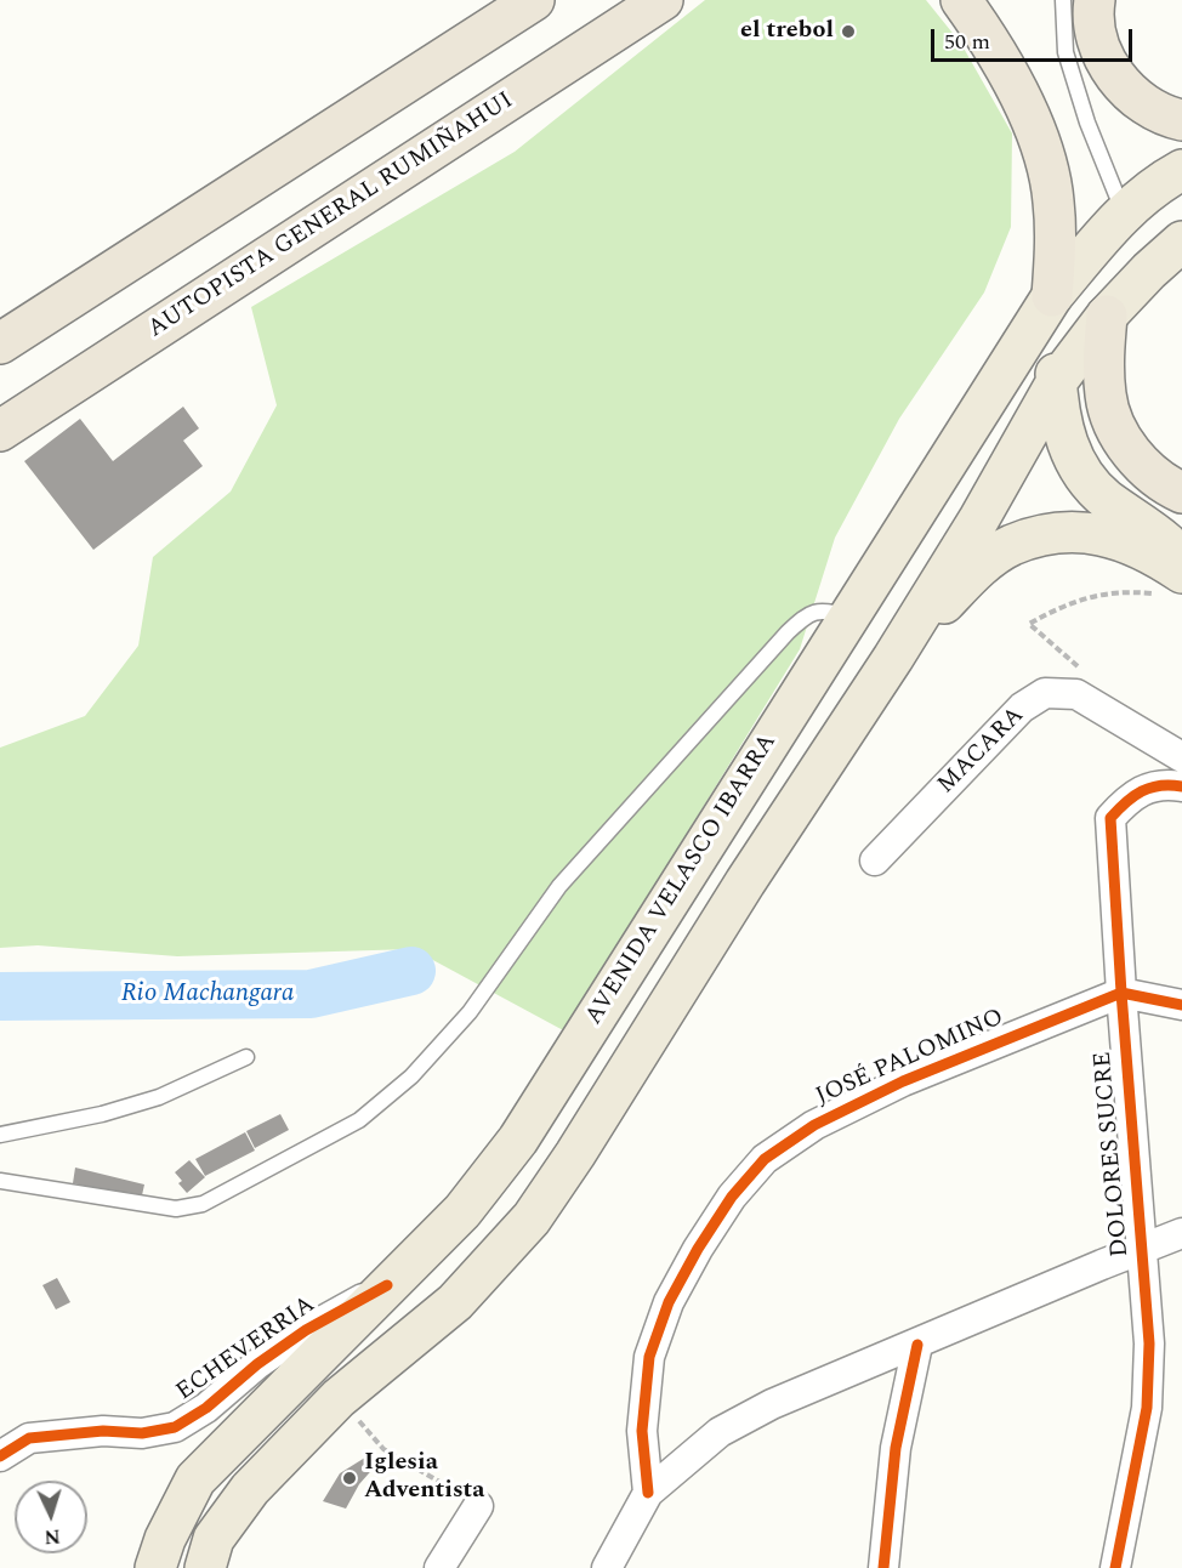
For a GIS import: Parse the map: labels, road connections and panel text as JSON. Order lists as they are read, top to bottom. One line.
{"streets":{"highway":["AUTOPISTA GENERAL RUMIÑAHUI"],"main road":["AVENIDA VELASCO IBARRA"],"street":["MACARA","JOSÉ PALOMINO","DOLORES SUCRE","ECHEVERRIA"]},"crossings":[["AVENIDA VELASCO IBARRA","ECHEVERRIA"],["JOSÉ PALOMINO","DOLORES SUCRE"]],"water":["Rio Machangara"],"places":["el trebol","Iglesia Adventista"],"scale_bar":"50 m","north":"bottom"}
